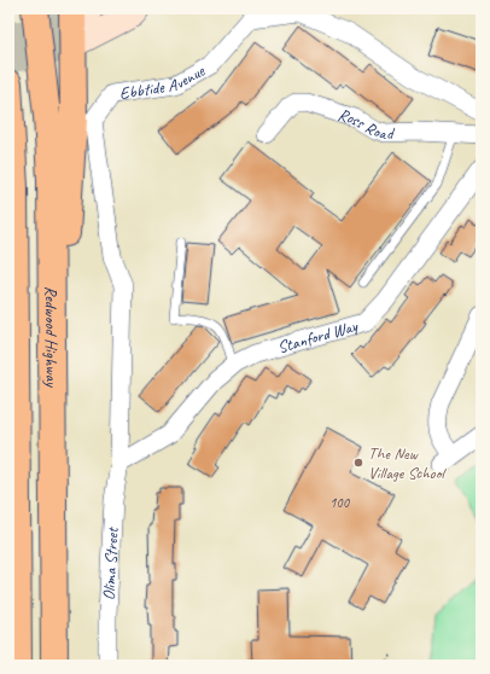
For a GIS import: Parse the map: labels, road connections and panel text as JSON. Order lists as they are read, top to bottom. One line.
{"streets":{"highway":["Redwood Highway"],"street":["Ebbtide Avenue","Ross Road","Stanford Way","Olima Street"]},"crossings":[["Ebbtide Avenue","Stanford Way"],["Ebbtide Avenue","Olima Street"],["Stanford Way","Olima Street"]],"places":["The New Village School"],"house_numbers":["100"]}
